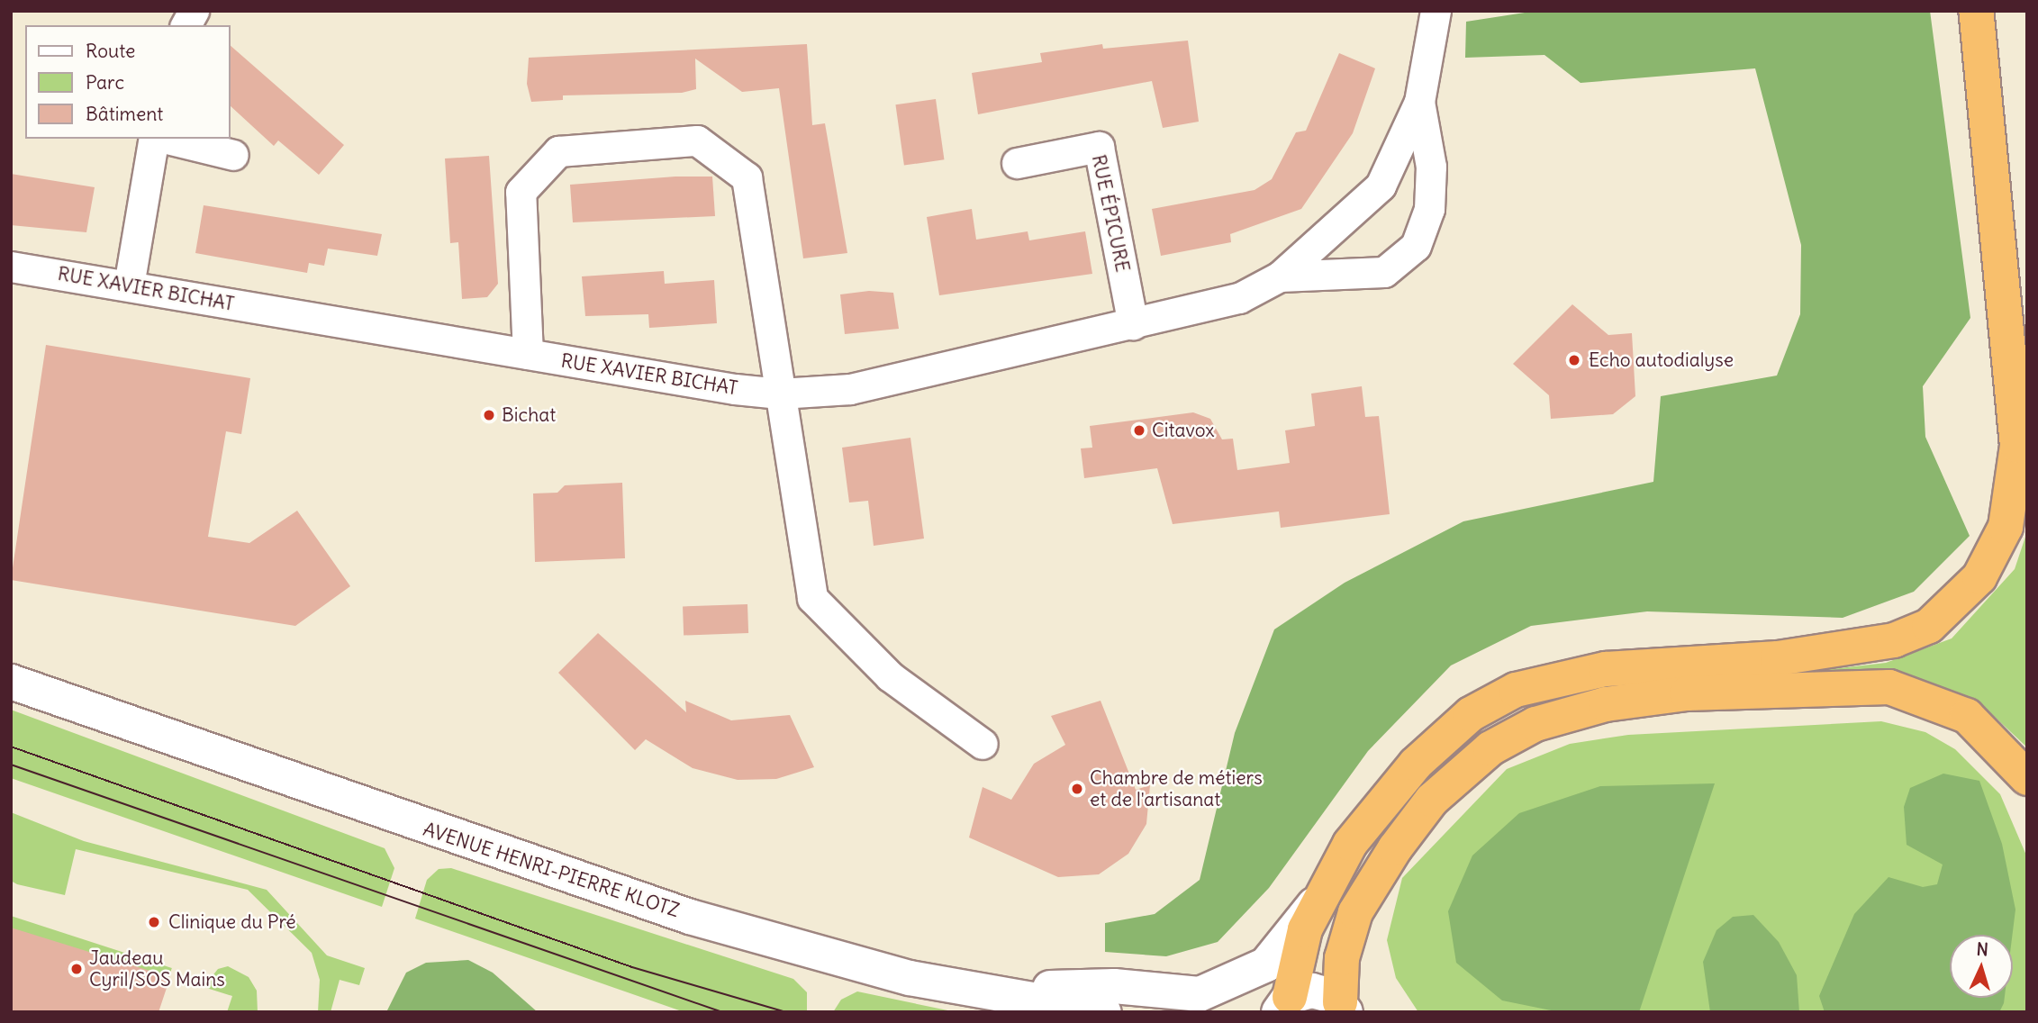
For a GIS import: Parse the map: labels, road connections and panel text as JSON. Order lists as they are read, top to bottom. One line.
{"streets":{"street":["RUE ÉPICURE","RUE XAVIER BICHAT","AVENUE HENRI-PIERRE KLOTZ"]},"crossings":[["RUE ÉPICURE","RUE XAVIER BICHAT"]],"places":["Echo autodialyse","Bichat","Citavox","Chambre de métiers et de l'artisanat","Clinique du Pré","Jaudeau Cyril/SOS Mains"],"legend":["Route","Parc","Bâtiment"],"north":"top"}
